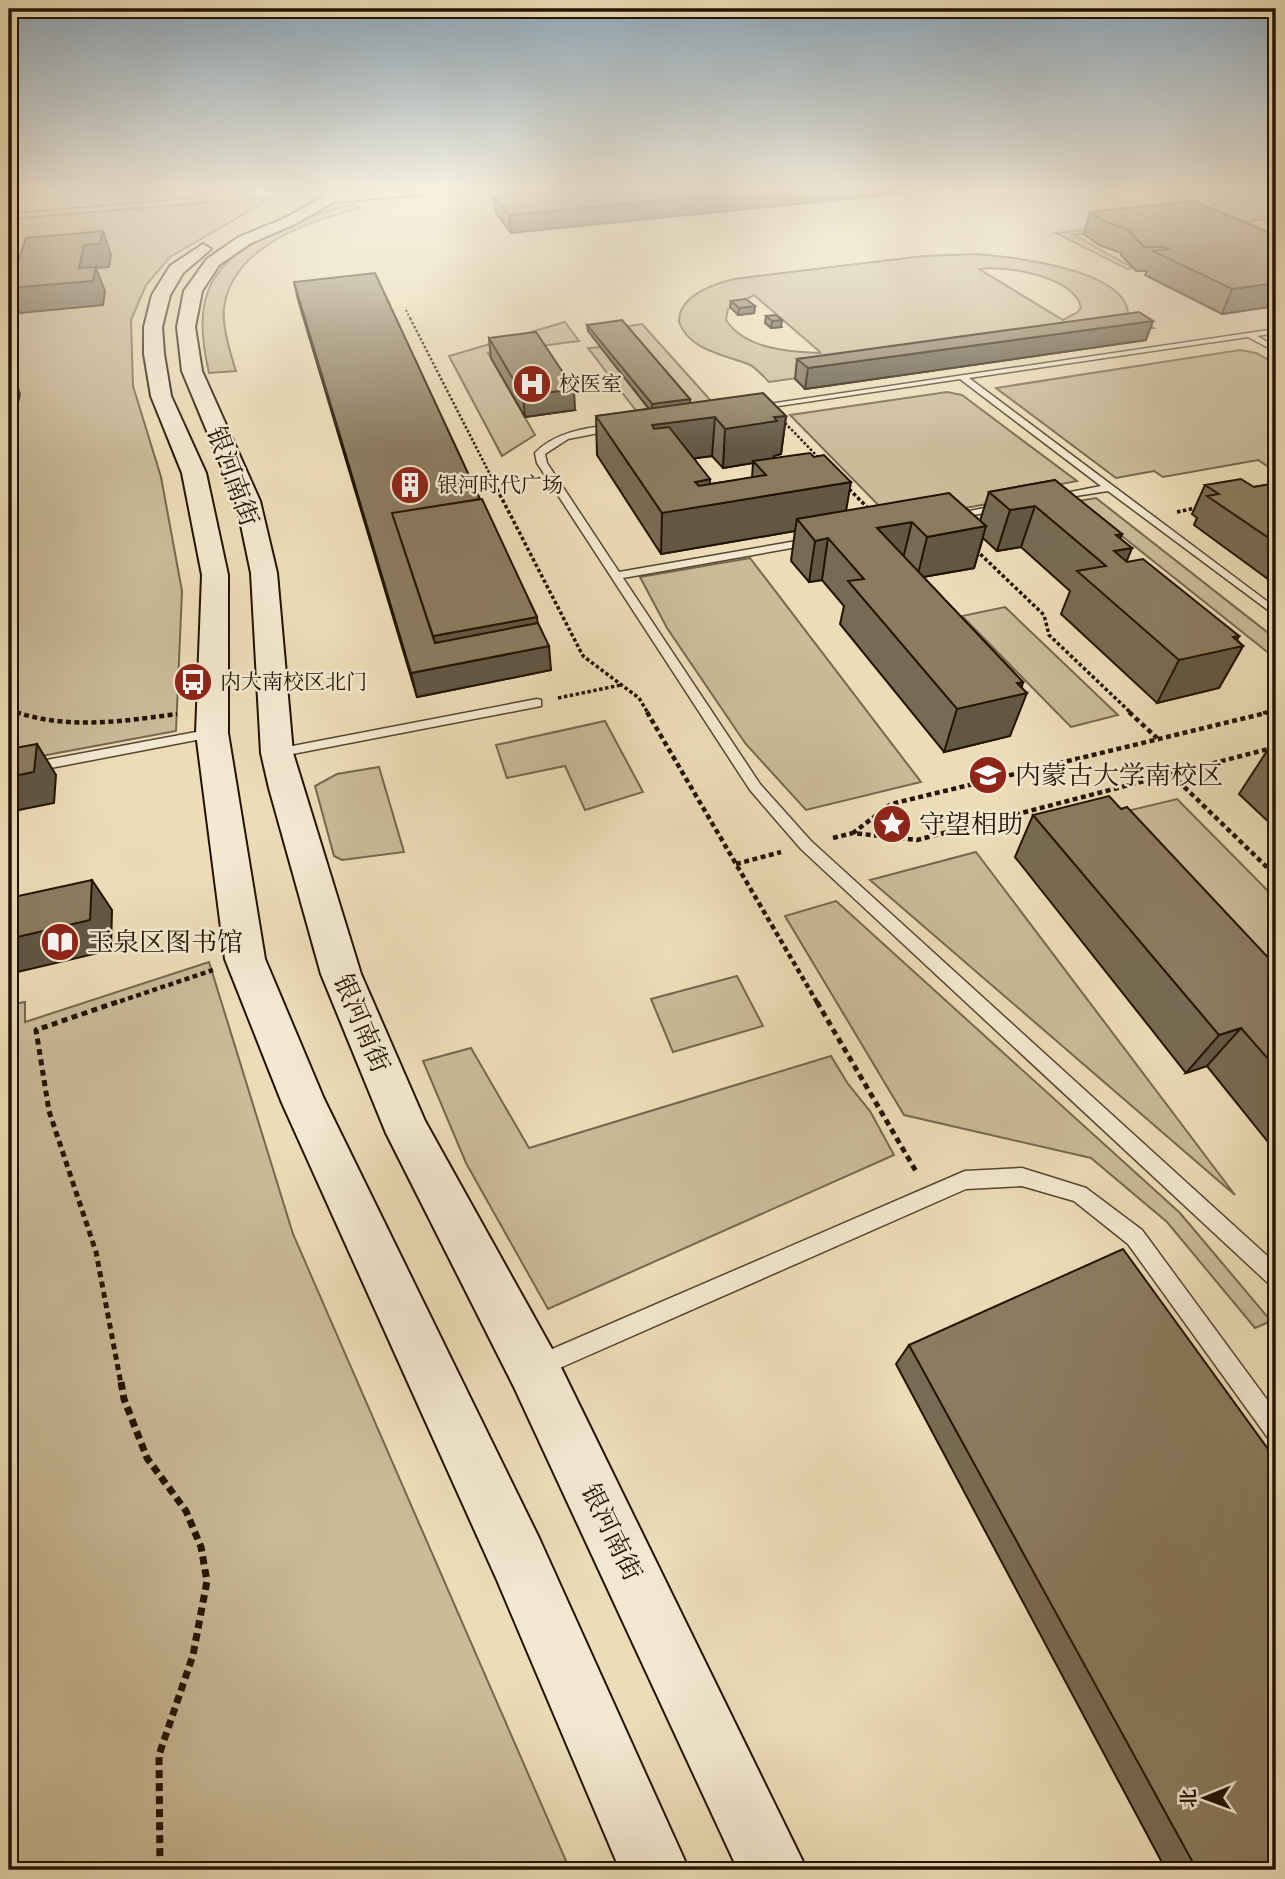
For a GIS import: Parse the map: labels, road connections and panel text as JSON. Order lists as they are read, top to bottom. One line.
{"streets":{"main road":["银河南街"]},"places":{"hospital":["校医室"],"building":["银河时代广场"],"bus stop":["内大南校区北门"],"school or university":["内蒙古大学南校区"],"place":["守望相助"],"library":["玉泉区图书馆"]},"north":"left"}
